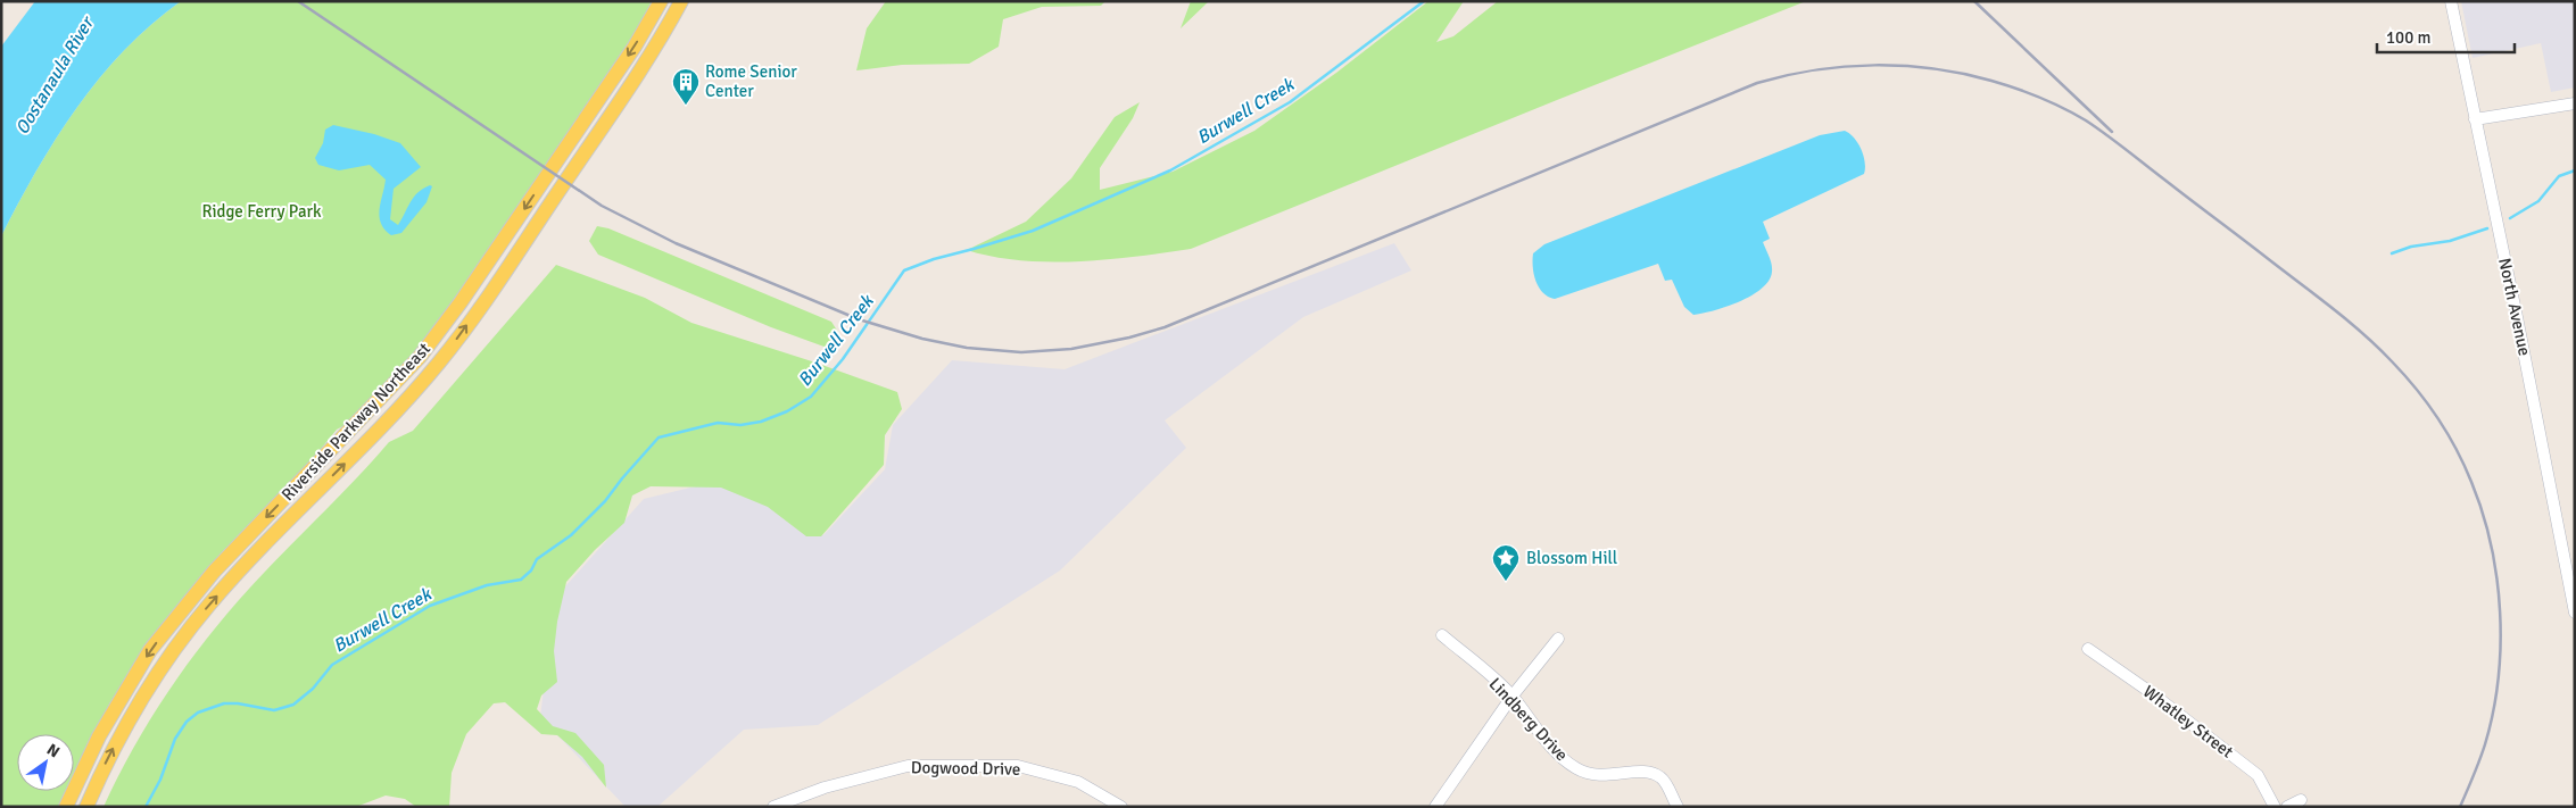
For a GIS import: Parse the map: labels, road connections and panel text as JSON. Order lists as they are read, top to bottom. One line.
{"streets":{"main road":["Riverside Parkway Northeast"],"street":["North Avenue","Lindberg Drive","Whatley Street","Dogwood Drive"]},"water":["Oostanaula River","Burwell Creek"],"parks":["Ridge Ferry Park"],"places":{"building":["Rome Senior Center"],"place":["Blossom Hill"]},"scale_bar":"100 m","north":"top right"}
